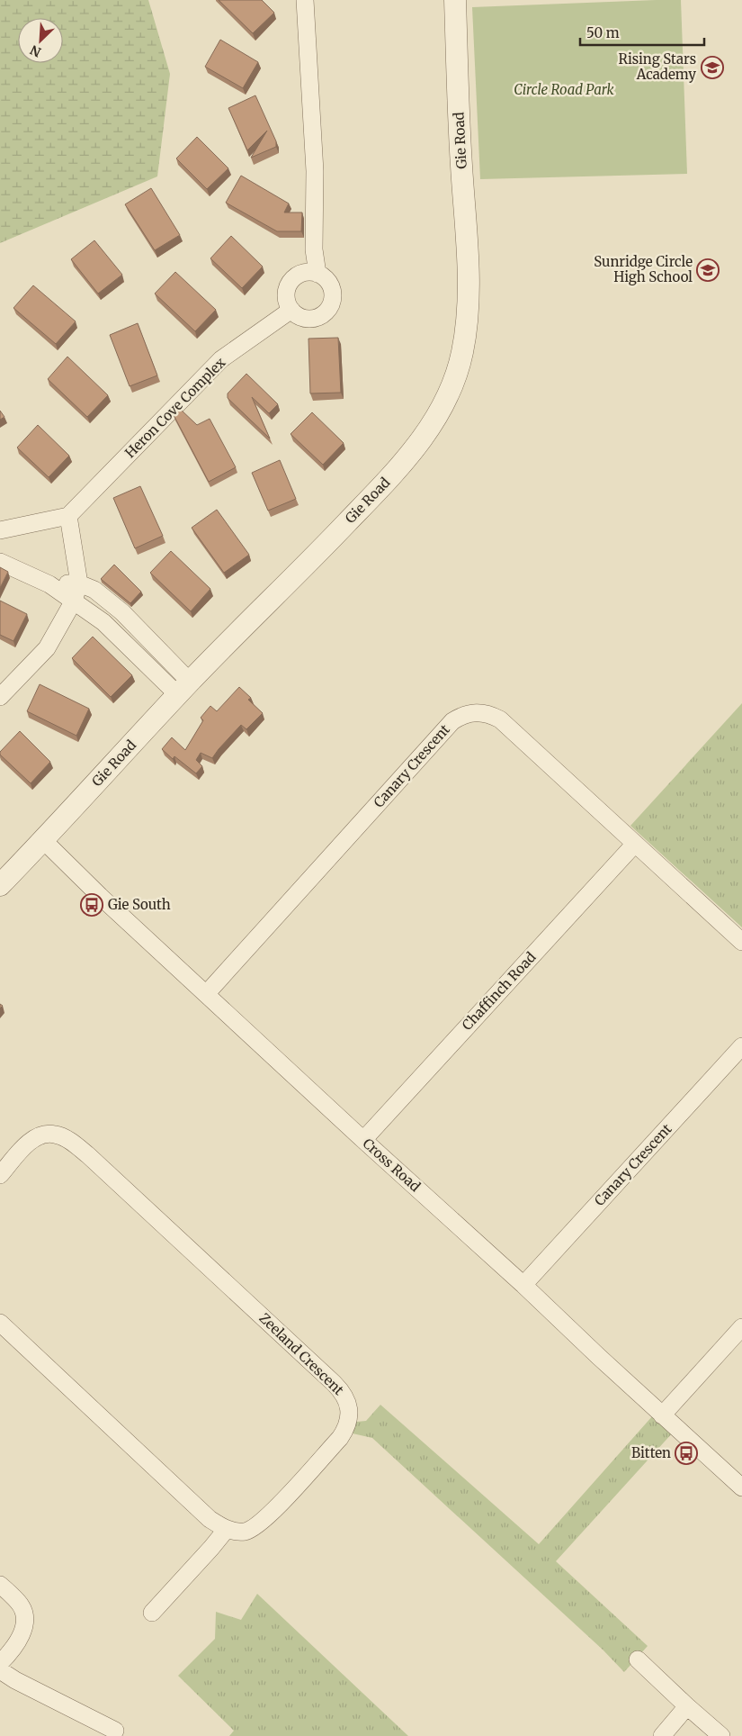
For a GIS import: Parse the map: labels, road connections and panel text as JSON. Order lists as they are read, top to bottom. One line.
{"streets":{"street":["Gie Road","Heron Cove Complex","Canary Crescent","Chaffinch Road","Cross Road","Zeeland Crescent"]},"crossings":[["Gie Road","Cross Road"],["Canary Crescent","Chaffinch Road"],["Canary Crescent","Cross Road"],["Chaffinch Road","Cross Road"]],"parks":["Circle Road Park"],"places":{"school or university":["Rising Stars Academy","Sunridge Circle High School"],"bus stop":["Gie South","Bitten"]},"scale_bar":"50 m","north":"bottom left"}
